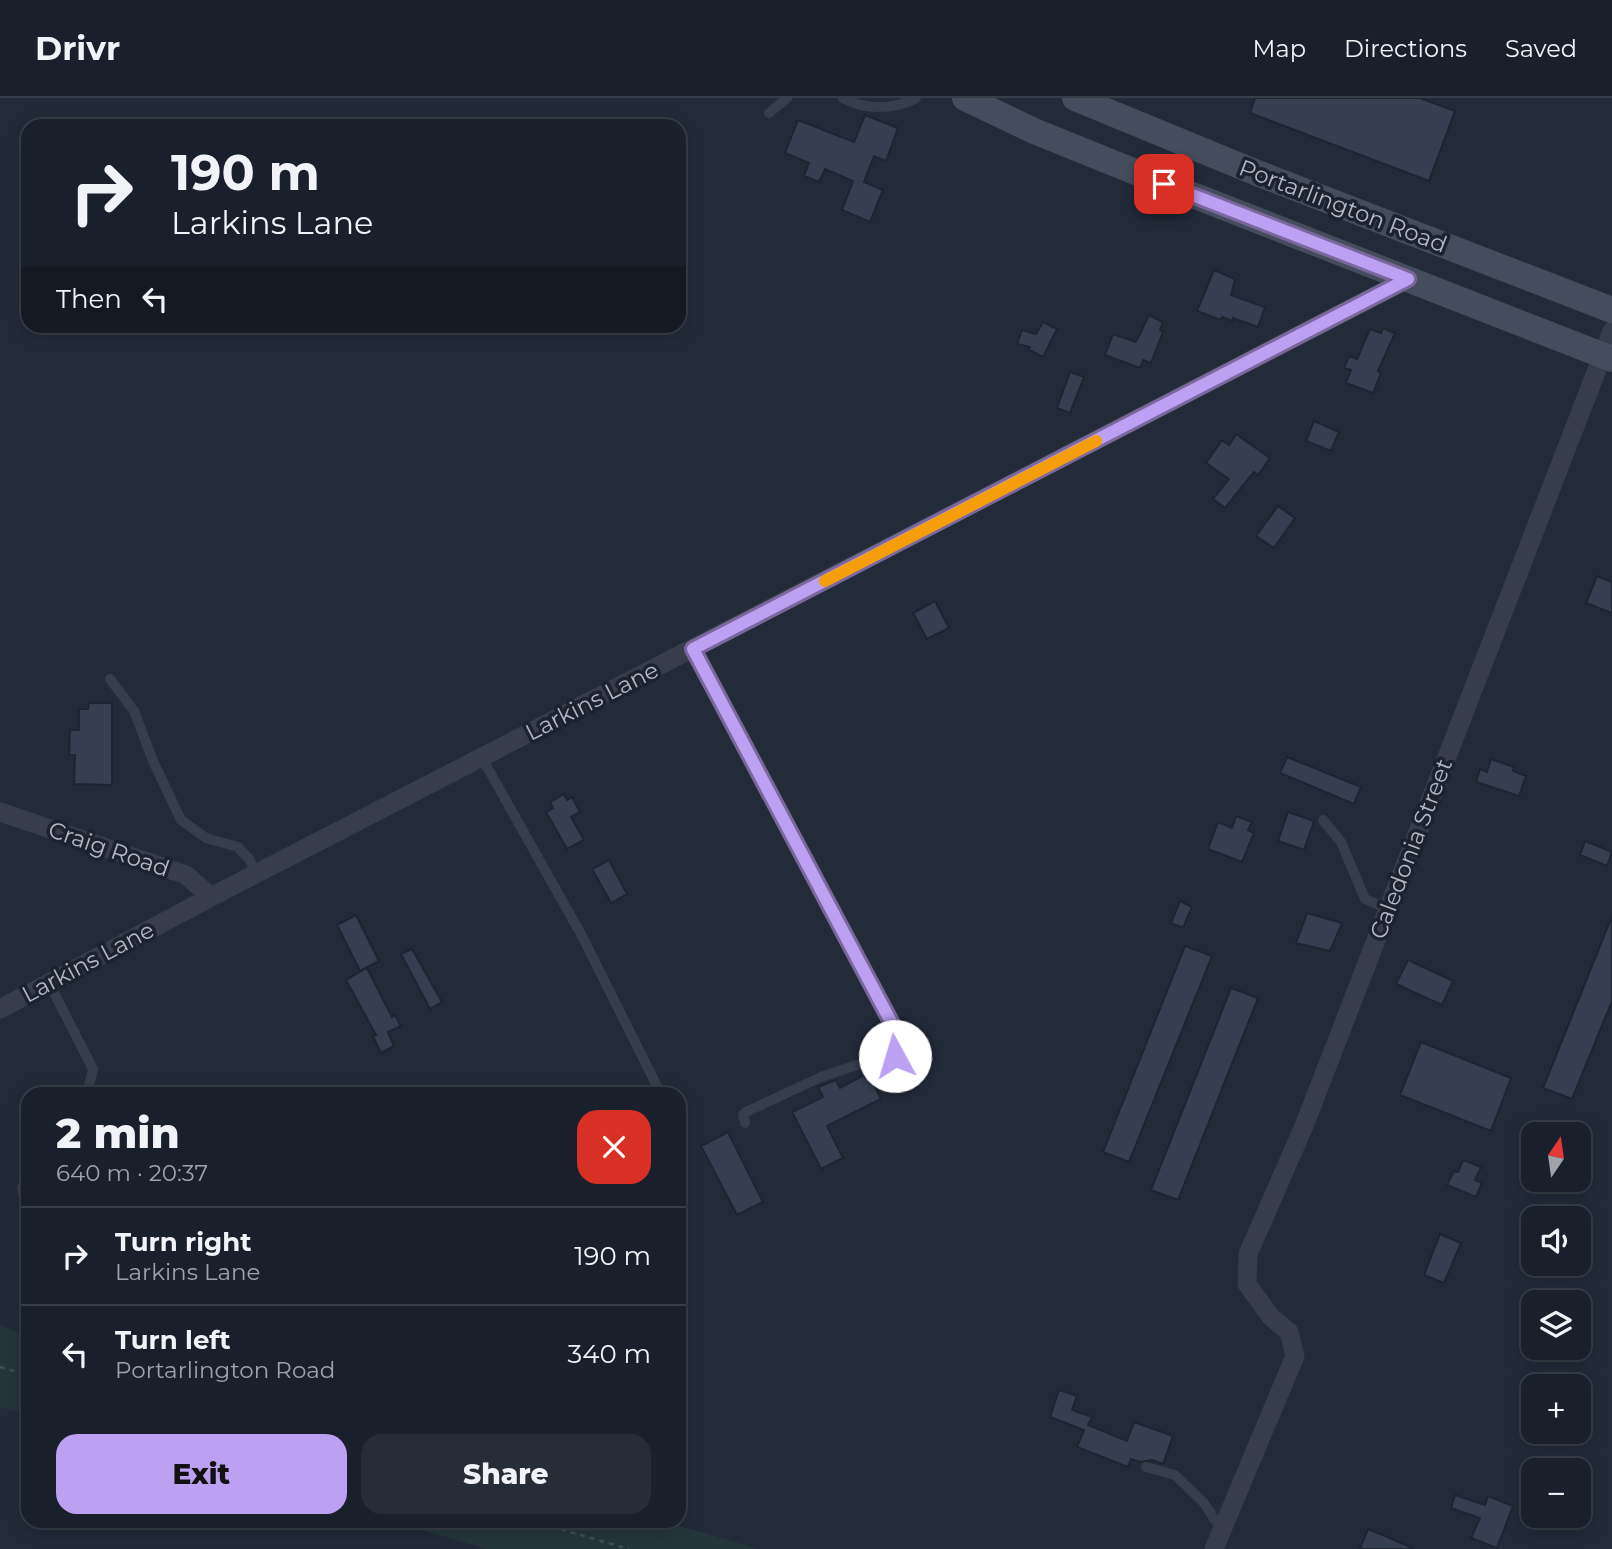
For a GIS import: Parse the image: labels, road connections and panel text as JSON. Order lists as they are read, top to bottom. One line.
{"streets":{"main road":["Portarlington Road"],"street":["Larkins Lane","Craig Road","Caledonia Street"]},"crossings":[["Portarlington Road","Larkins Lane"],["Portarlington Road","Caledonia Street"],["Larkins Lane","Craig Road"]],"north":"top","page":{"header":"Drivr","nav":["Map","Directions","Saved"],"turn":["190 m","Larkins Lane"],"then":"Then","heading":["2 min","640 m · 20:37"],"map_buttons":["+","−"],"list":[{"name":"Turn right","note":"Larkins Lane","value":"190 m"},{"name":"Turn left","note":"Portarlington Road","value":"340 m"}],"buttons":["Exit","Share"]}}
